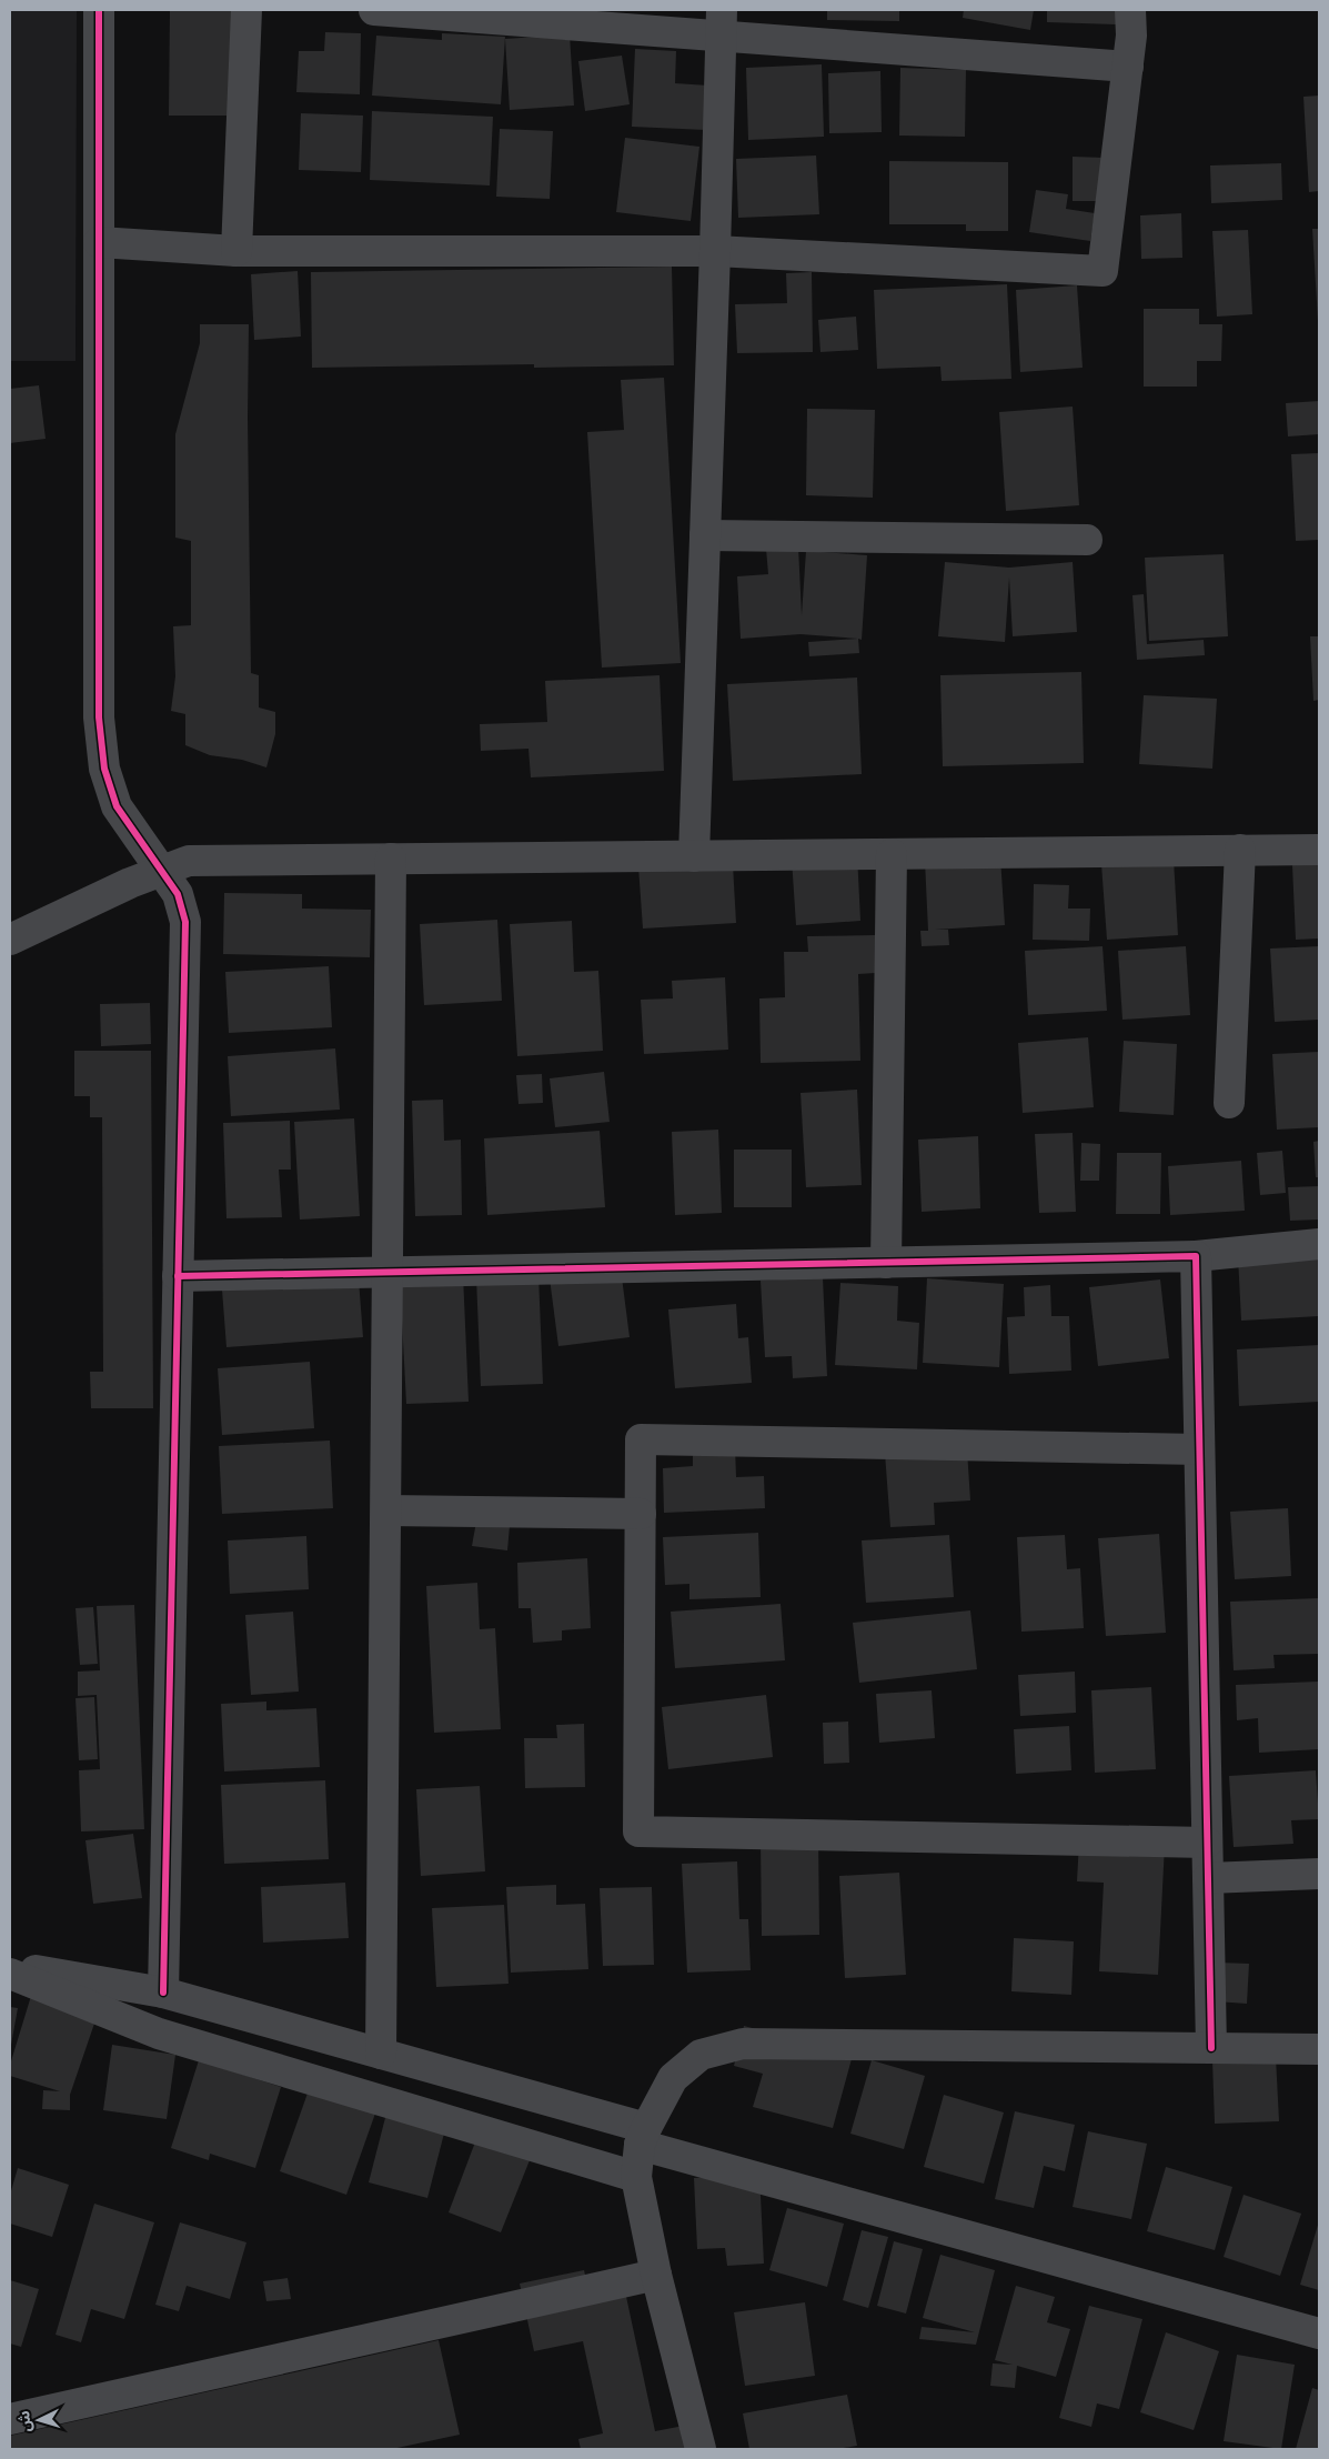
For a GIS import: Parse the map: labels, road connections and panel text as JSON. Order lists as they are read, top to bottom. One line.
{"north":"left"}
